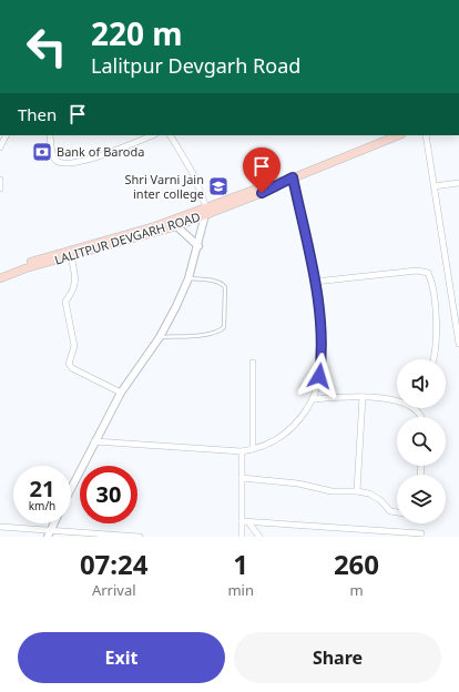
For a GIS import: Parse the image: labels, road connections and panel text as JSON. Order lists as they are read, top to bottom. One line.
{"streets":{"main road":["LALITPUR DEVGARH ROAD"]},"places":{"bank":["Bank of Baroda"],"school or university":["Shri Varni Jain inter college"]},"page":{"turn":["220 m","Lalitpur Devgarh Road"],"then":"Then","speed":"21 km/h","limit":"30","eta":["07:24","Arrival","1","min","260","m"],"buttons":["Exit","Share"]}}
